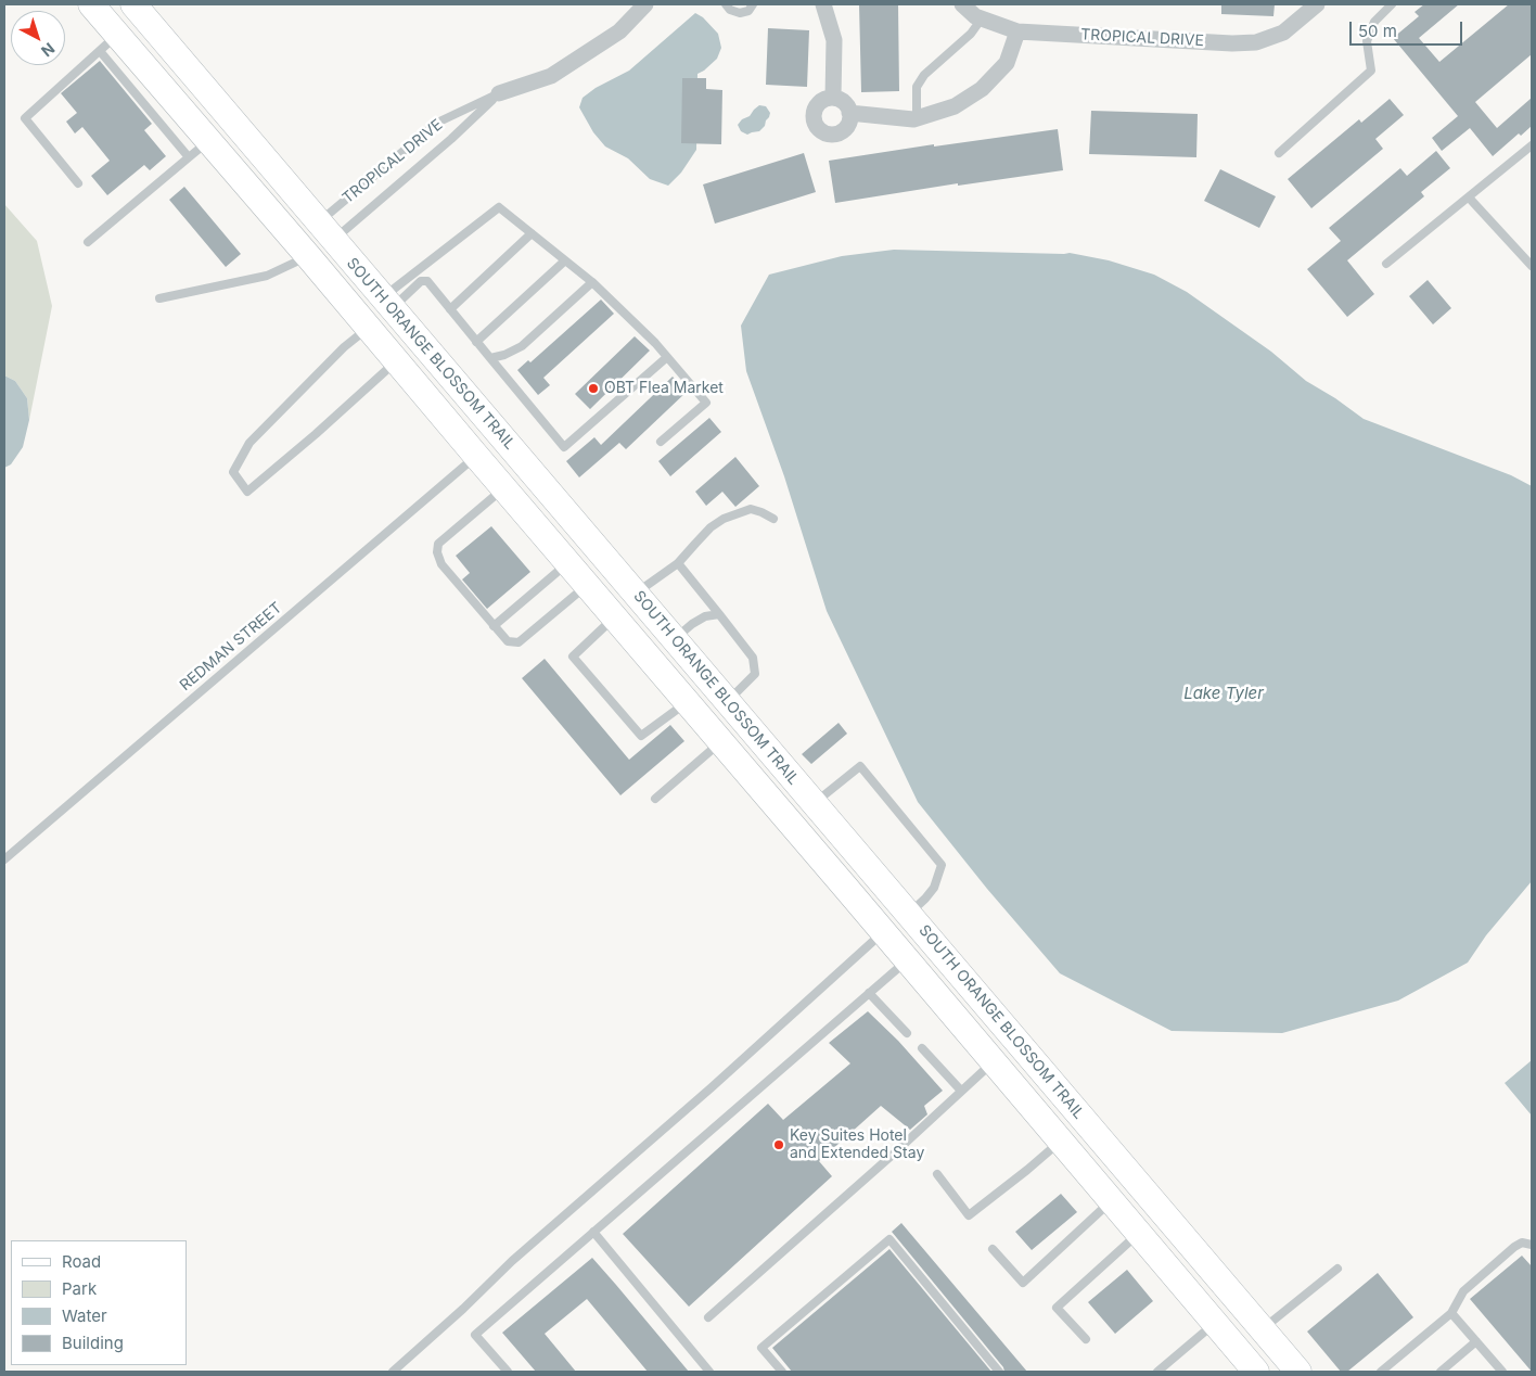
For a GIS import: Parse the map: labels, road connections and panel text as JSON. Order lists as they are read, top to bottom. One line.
{"streets":{"main road":["SOUTH ORANGE BLOSSOM TRAIL"],"street":["TROPICAL DRIVE"],"lane":["REDMAN STREET"]},"crossings":[["TROPICAL DRIVE","SOUTH ORANGE BLOSSOM TRAIL"],["SOUTH ORANGE BLOSSOM TRAIL","REDMAN STREET"]],"water":["Lake Tyler"],"places":["OBT Flea Market","Key Suites Hotel and Extended Stay"],"legend":["Road","Park","Water","Building"],"scale_bar":"50 m","north":"bottom right"}
